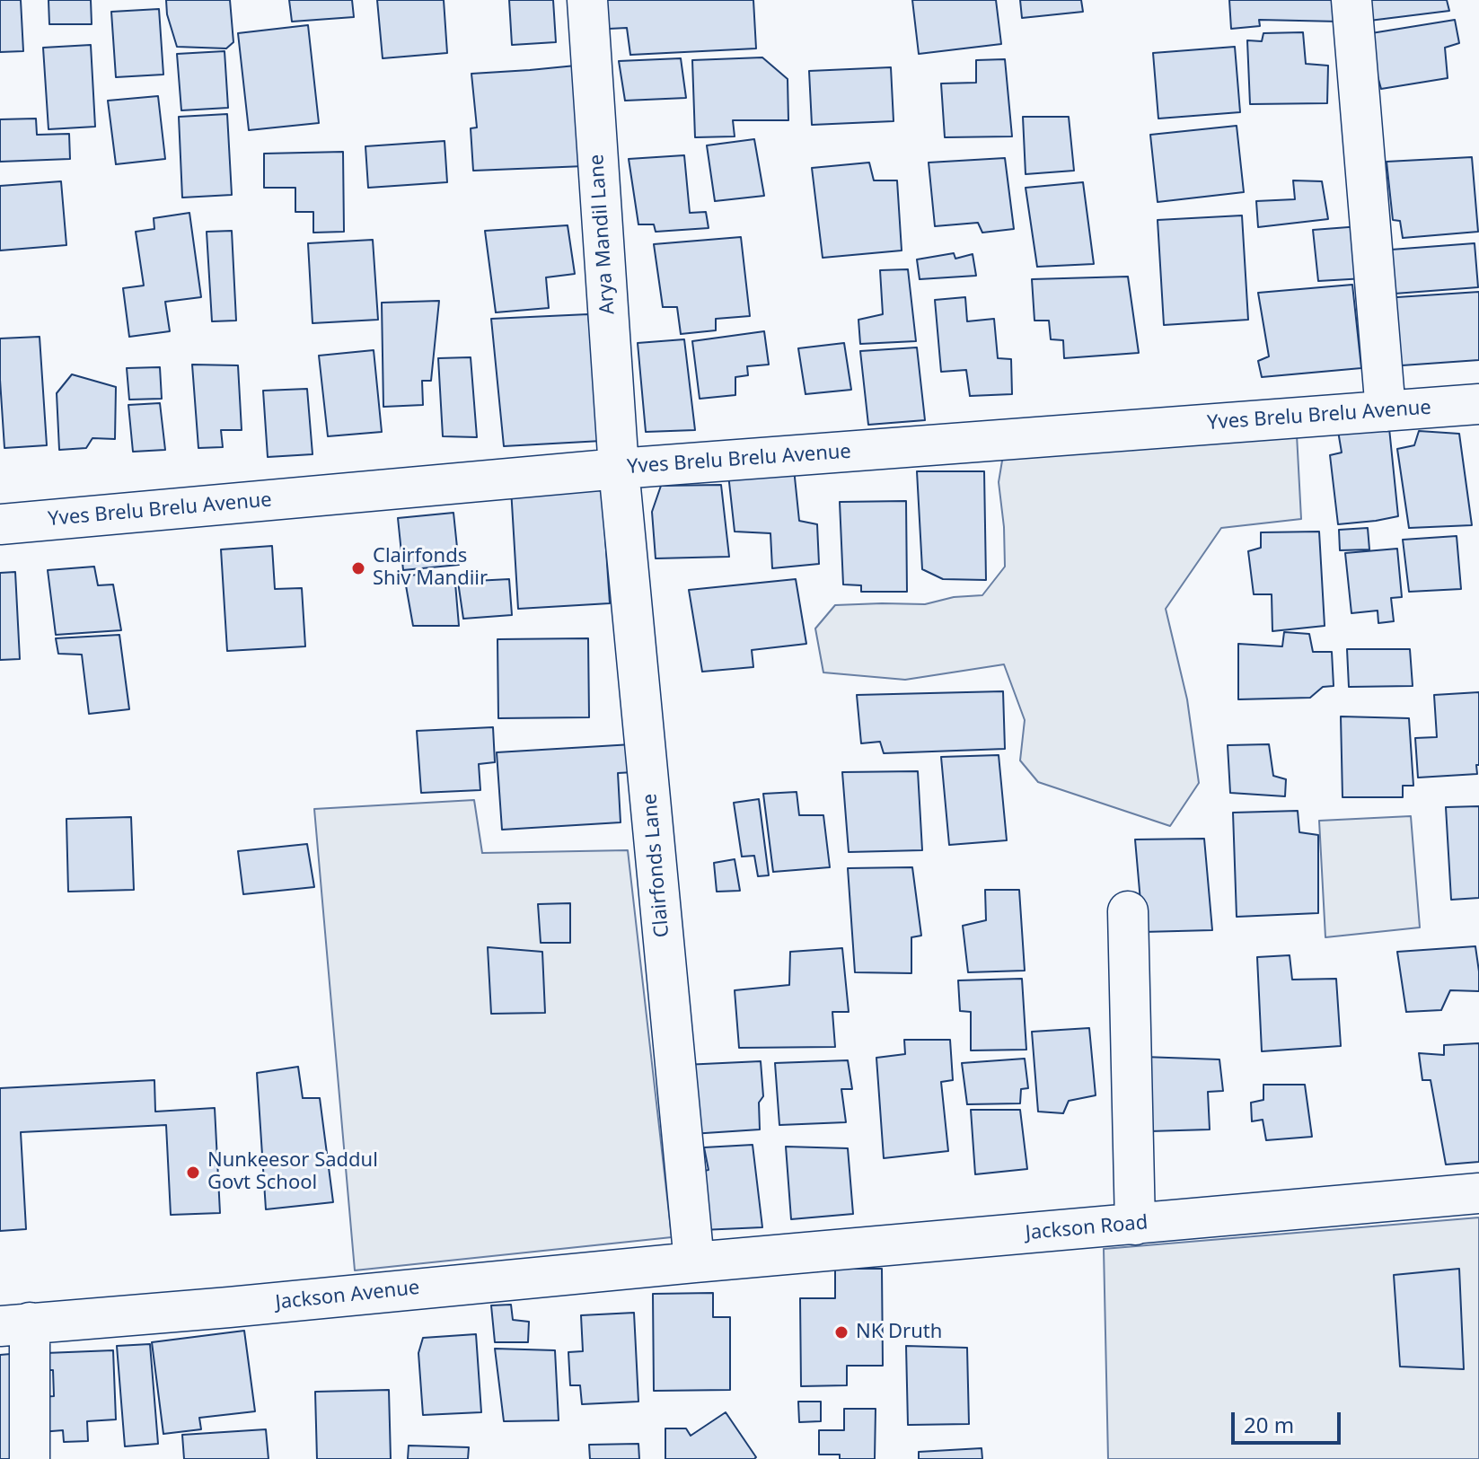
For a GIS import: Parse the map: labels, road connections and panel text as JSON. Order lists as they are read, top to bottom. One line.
{"streets":{"street":["Arya Mandil Lane","Yves Brelu Brelu Avenue","Clairfonds Lane","Jackson Road","Jackson Avenue"]},"crossings":[["Arya Mandil Lane","Yves Brelu Brelu Avenue"],["Arya Mandil Lane","Clairfonds Lane"],["Yves Brelu Brelu Avenue","Clairfonds Lane"],["Clairfonds Lane","Jackson Road"],["Clairfonds Lane","Jackson Avenue"],["Jackson Road","Jackson Avenue"]],"places":["Clairfonds Shiv Mandiir","Nunkeesor Saddul Govt School","NK Druth"],"scale_bar":"20 m"}
